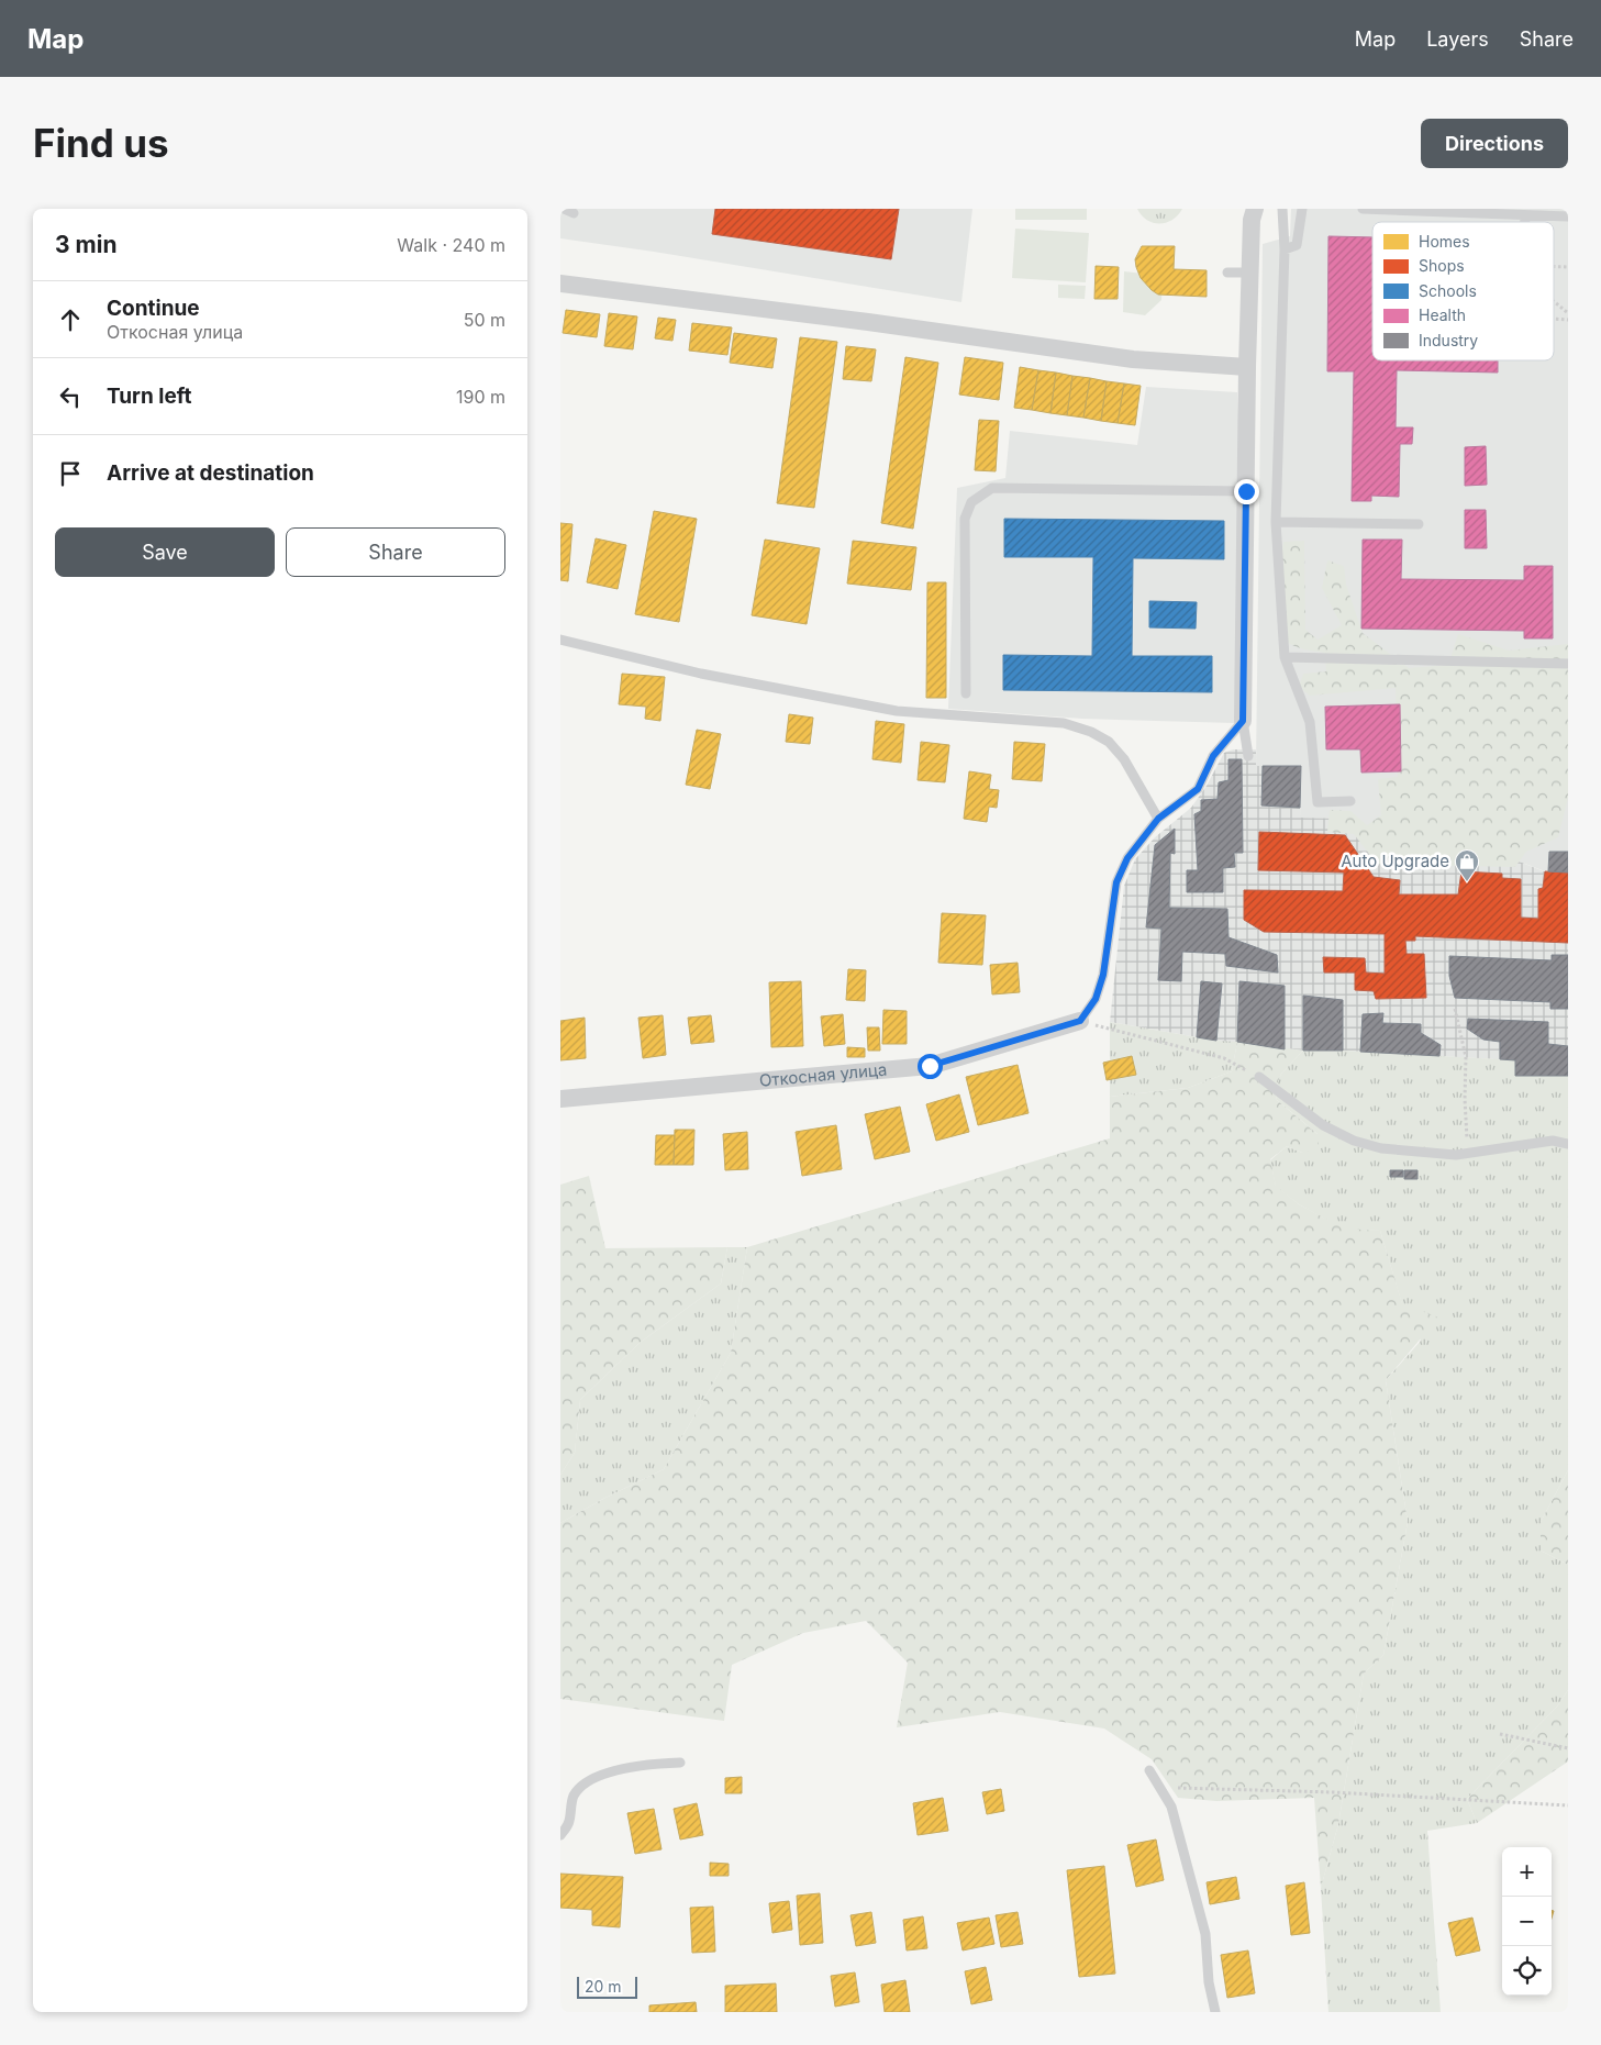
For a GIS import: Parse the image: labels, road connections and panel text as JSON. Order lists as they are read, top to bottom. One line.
{"streets":{"street":["Откосная улица"]},"places":{"shop":["Auto Upgrade"]},"legend":["Homes","Shops","Schools","Health","Industry"],"scale_bar":"20 m","page":{"header":"Map","nav":["Map","Layers","Share"],"buttons":["Directions",["Save","Share"]],"title":"Find us","heading":["3 min","Walk · 240 m"],"list":[["Continue","Откосная улица","50 m"],["Turn left","190 m"],"Arrive at destination"],"map_buttons":["+","−"],"scale":"20 m"}}
